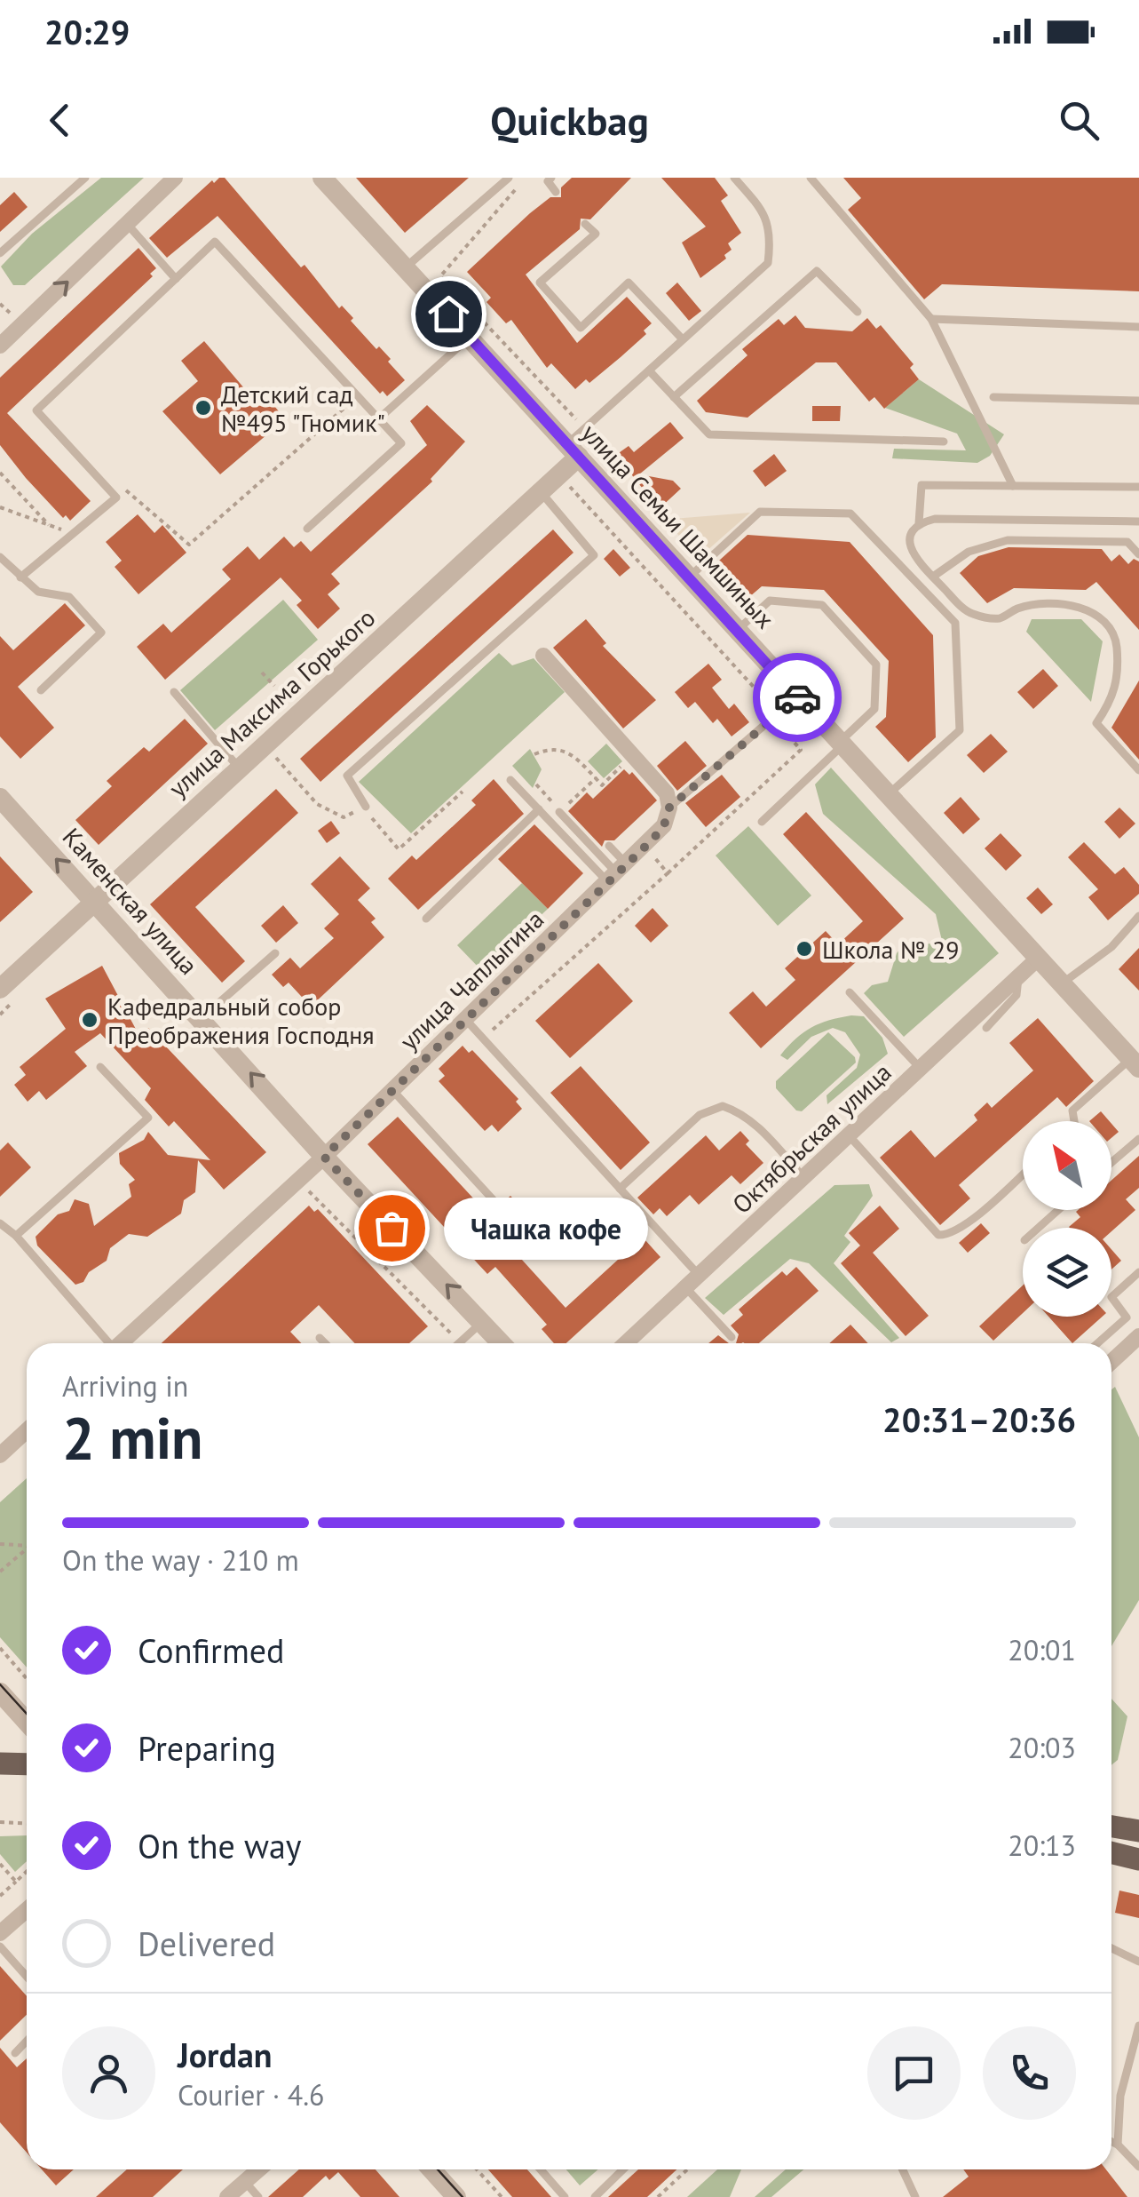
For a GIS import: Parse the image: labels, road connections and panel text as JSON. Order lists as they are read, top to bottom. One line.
{"streets":{"street":["улица Семьи Шамшиных","улица Максима Горького","Каменская улица","улица Чаплыгина","Октябрьская улица"]},"crossings":[["улица Семьи Шамшиных","улица Максима Горького"],["улица Семьи Шамшиных","Октябрьская улица"],["улица Максима Горького","Каменская улица"],["Каменская улица","улица Чаплыгина"]],"one_way":["Каменская улица"],"places":["Детский сад №495 \"Гномик\"","Школа № 29","Кафедральный собор Преображения Господня","Чашка кофе"],"north":"top left","page":{"status":"20:29","header":"Quickbag","bubble":"Чашка кофе","heading":["2 min","Arriving in","20:31–20:36"],"panel":["Jordan","Courier · 4.6"],"bar":"On the way · 210 m","list":[["Confirmed","20:01"],["Preparing","20:03"],["On the way","20:13"],"Delivered"]}}
